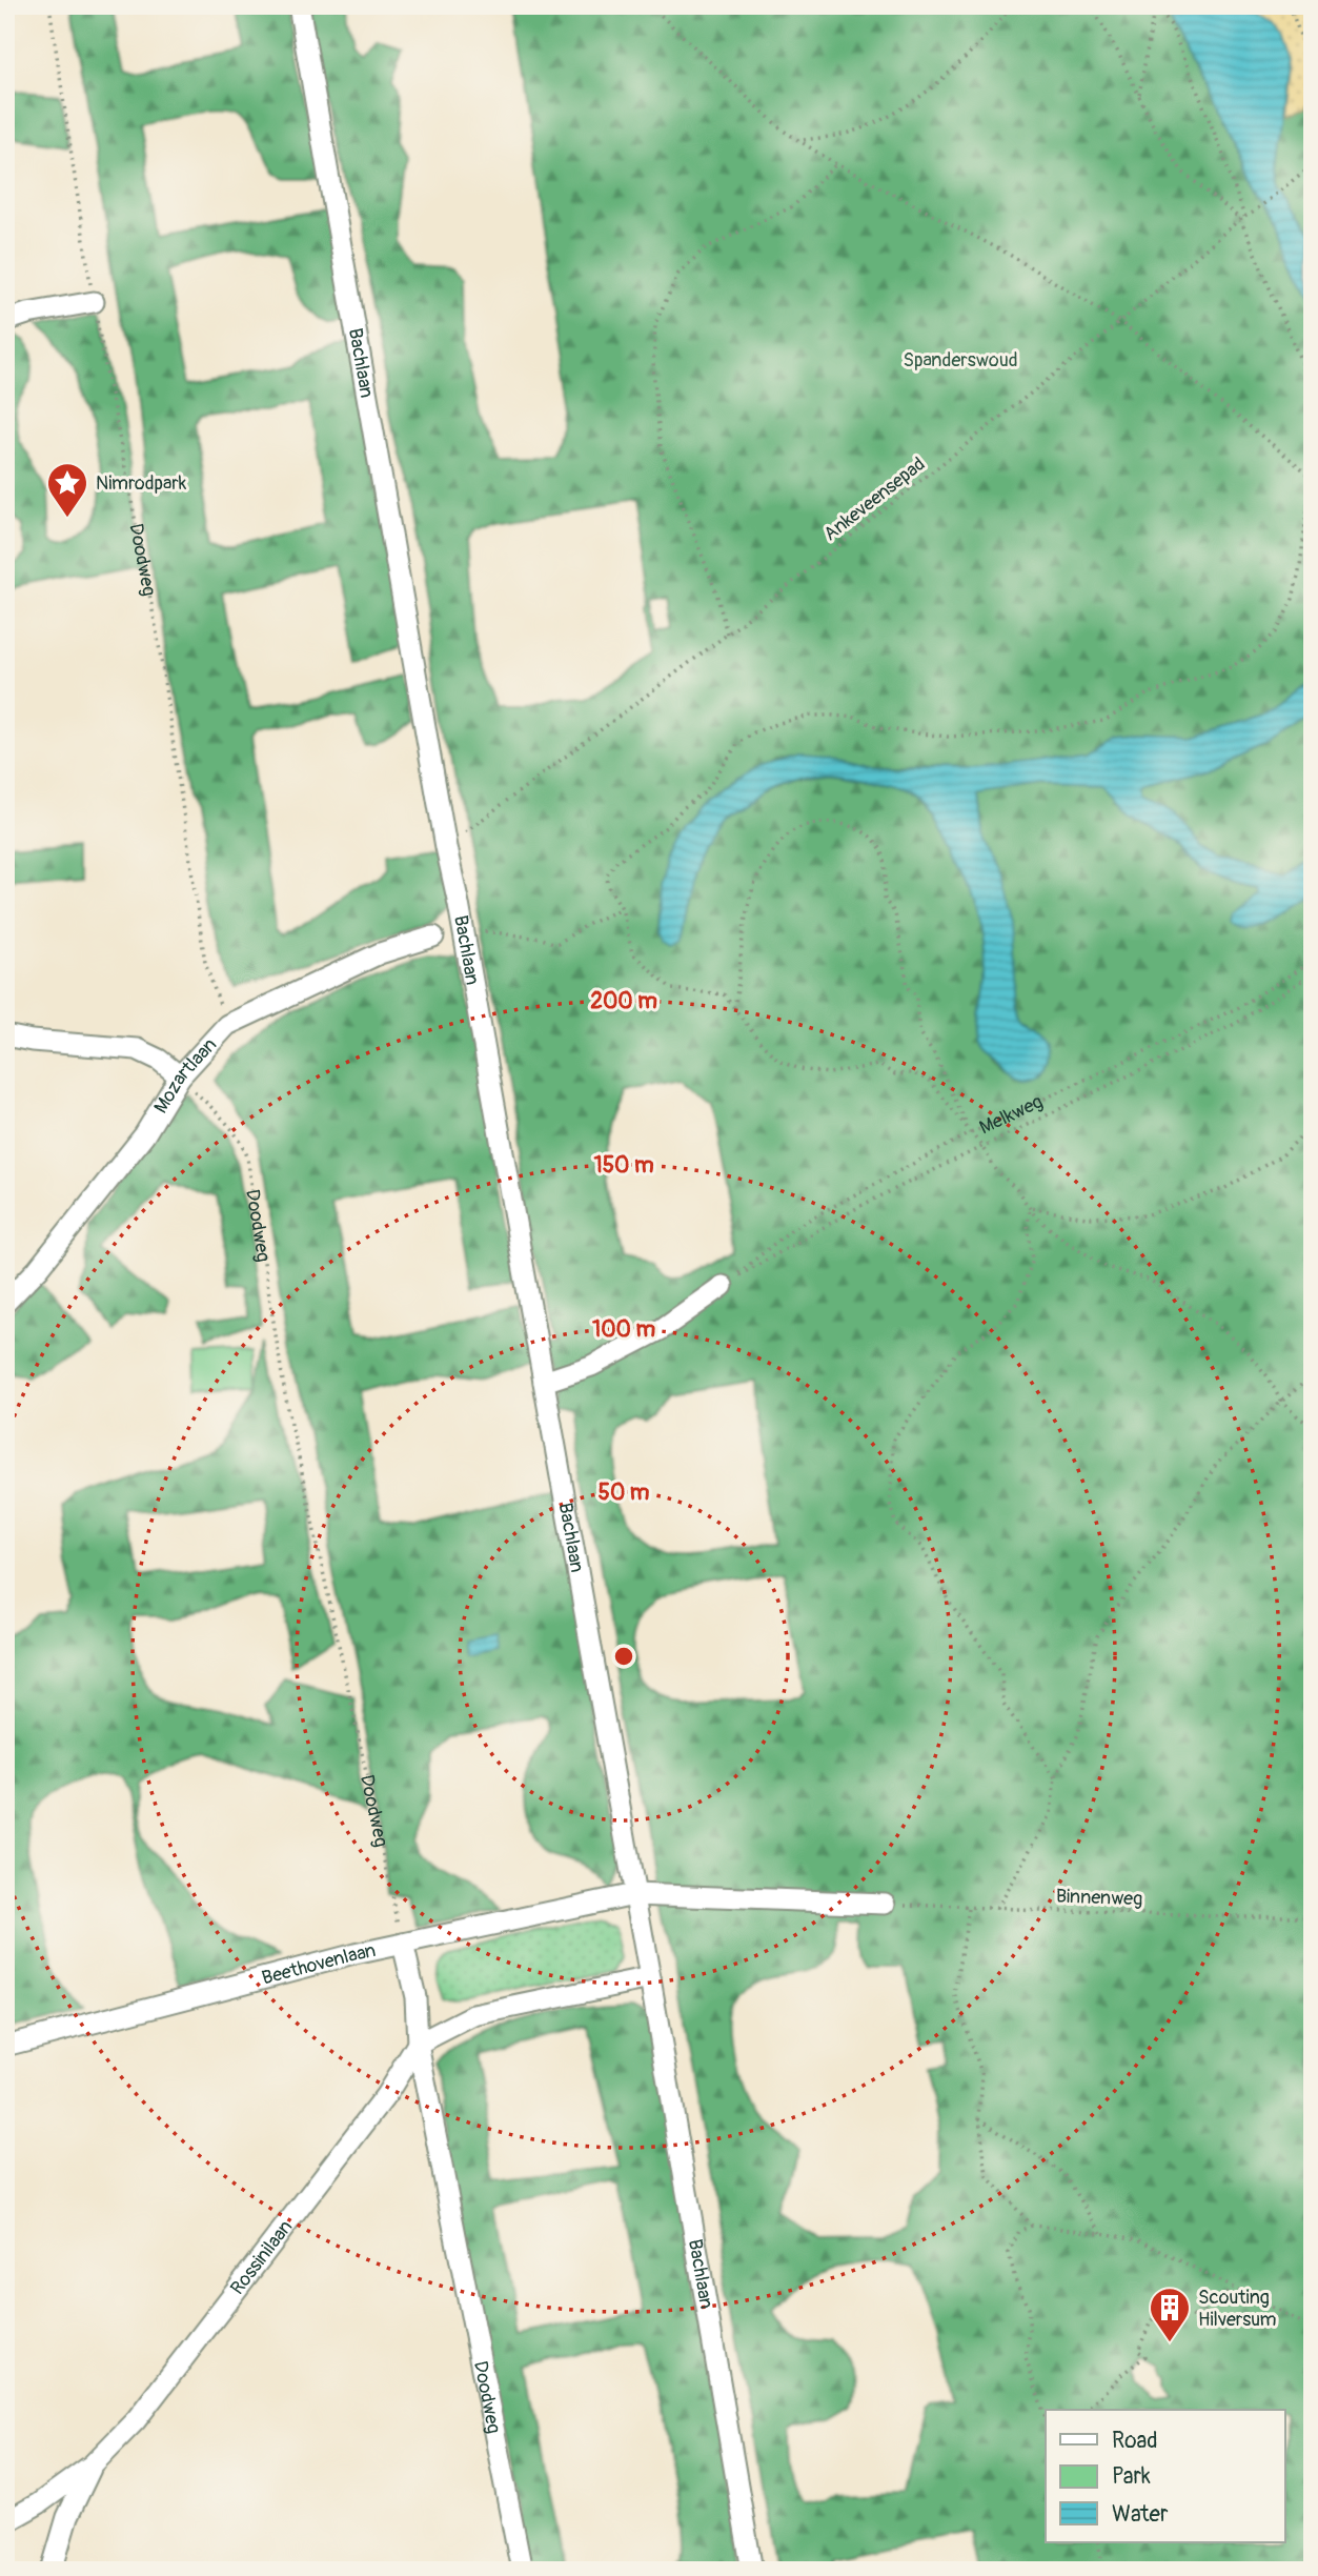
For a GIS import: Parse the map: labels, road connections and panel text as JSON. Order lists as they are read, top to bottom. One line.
{"streets":{"street":["Bachlaan","Doodweg","Mozartlaan","Beethovenlaan","Rossinilaan"],"path":["Ankeveensepad","Melkweg","Binnenweg"]},"crossings":[["Bachlaan","Ankeveensepad"],["Bachlaan","Beethovenlaan"],["Doodweg","Mozartlaan"],["Doodweg","Beethovenlaan"],["Doodweg","Rossinilaan"],["Binnenweg","Beethovenlaan"]],"parks":["Spanderswoud"],"places":{"place":["Nimrodpark"],"building":["Scouting Hilversum"]},"legend":["Road","Park","Water"],"rings":["200 m","150 m","100 m","50 m"]}
